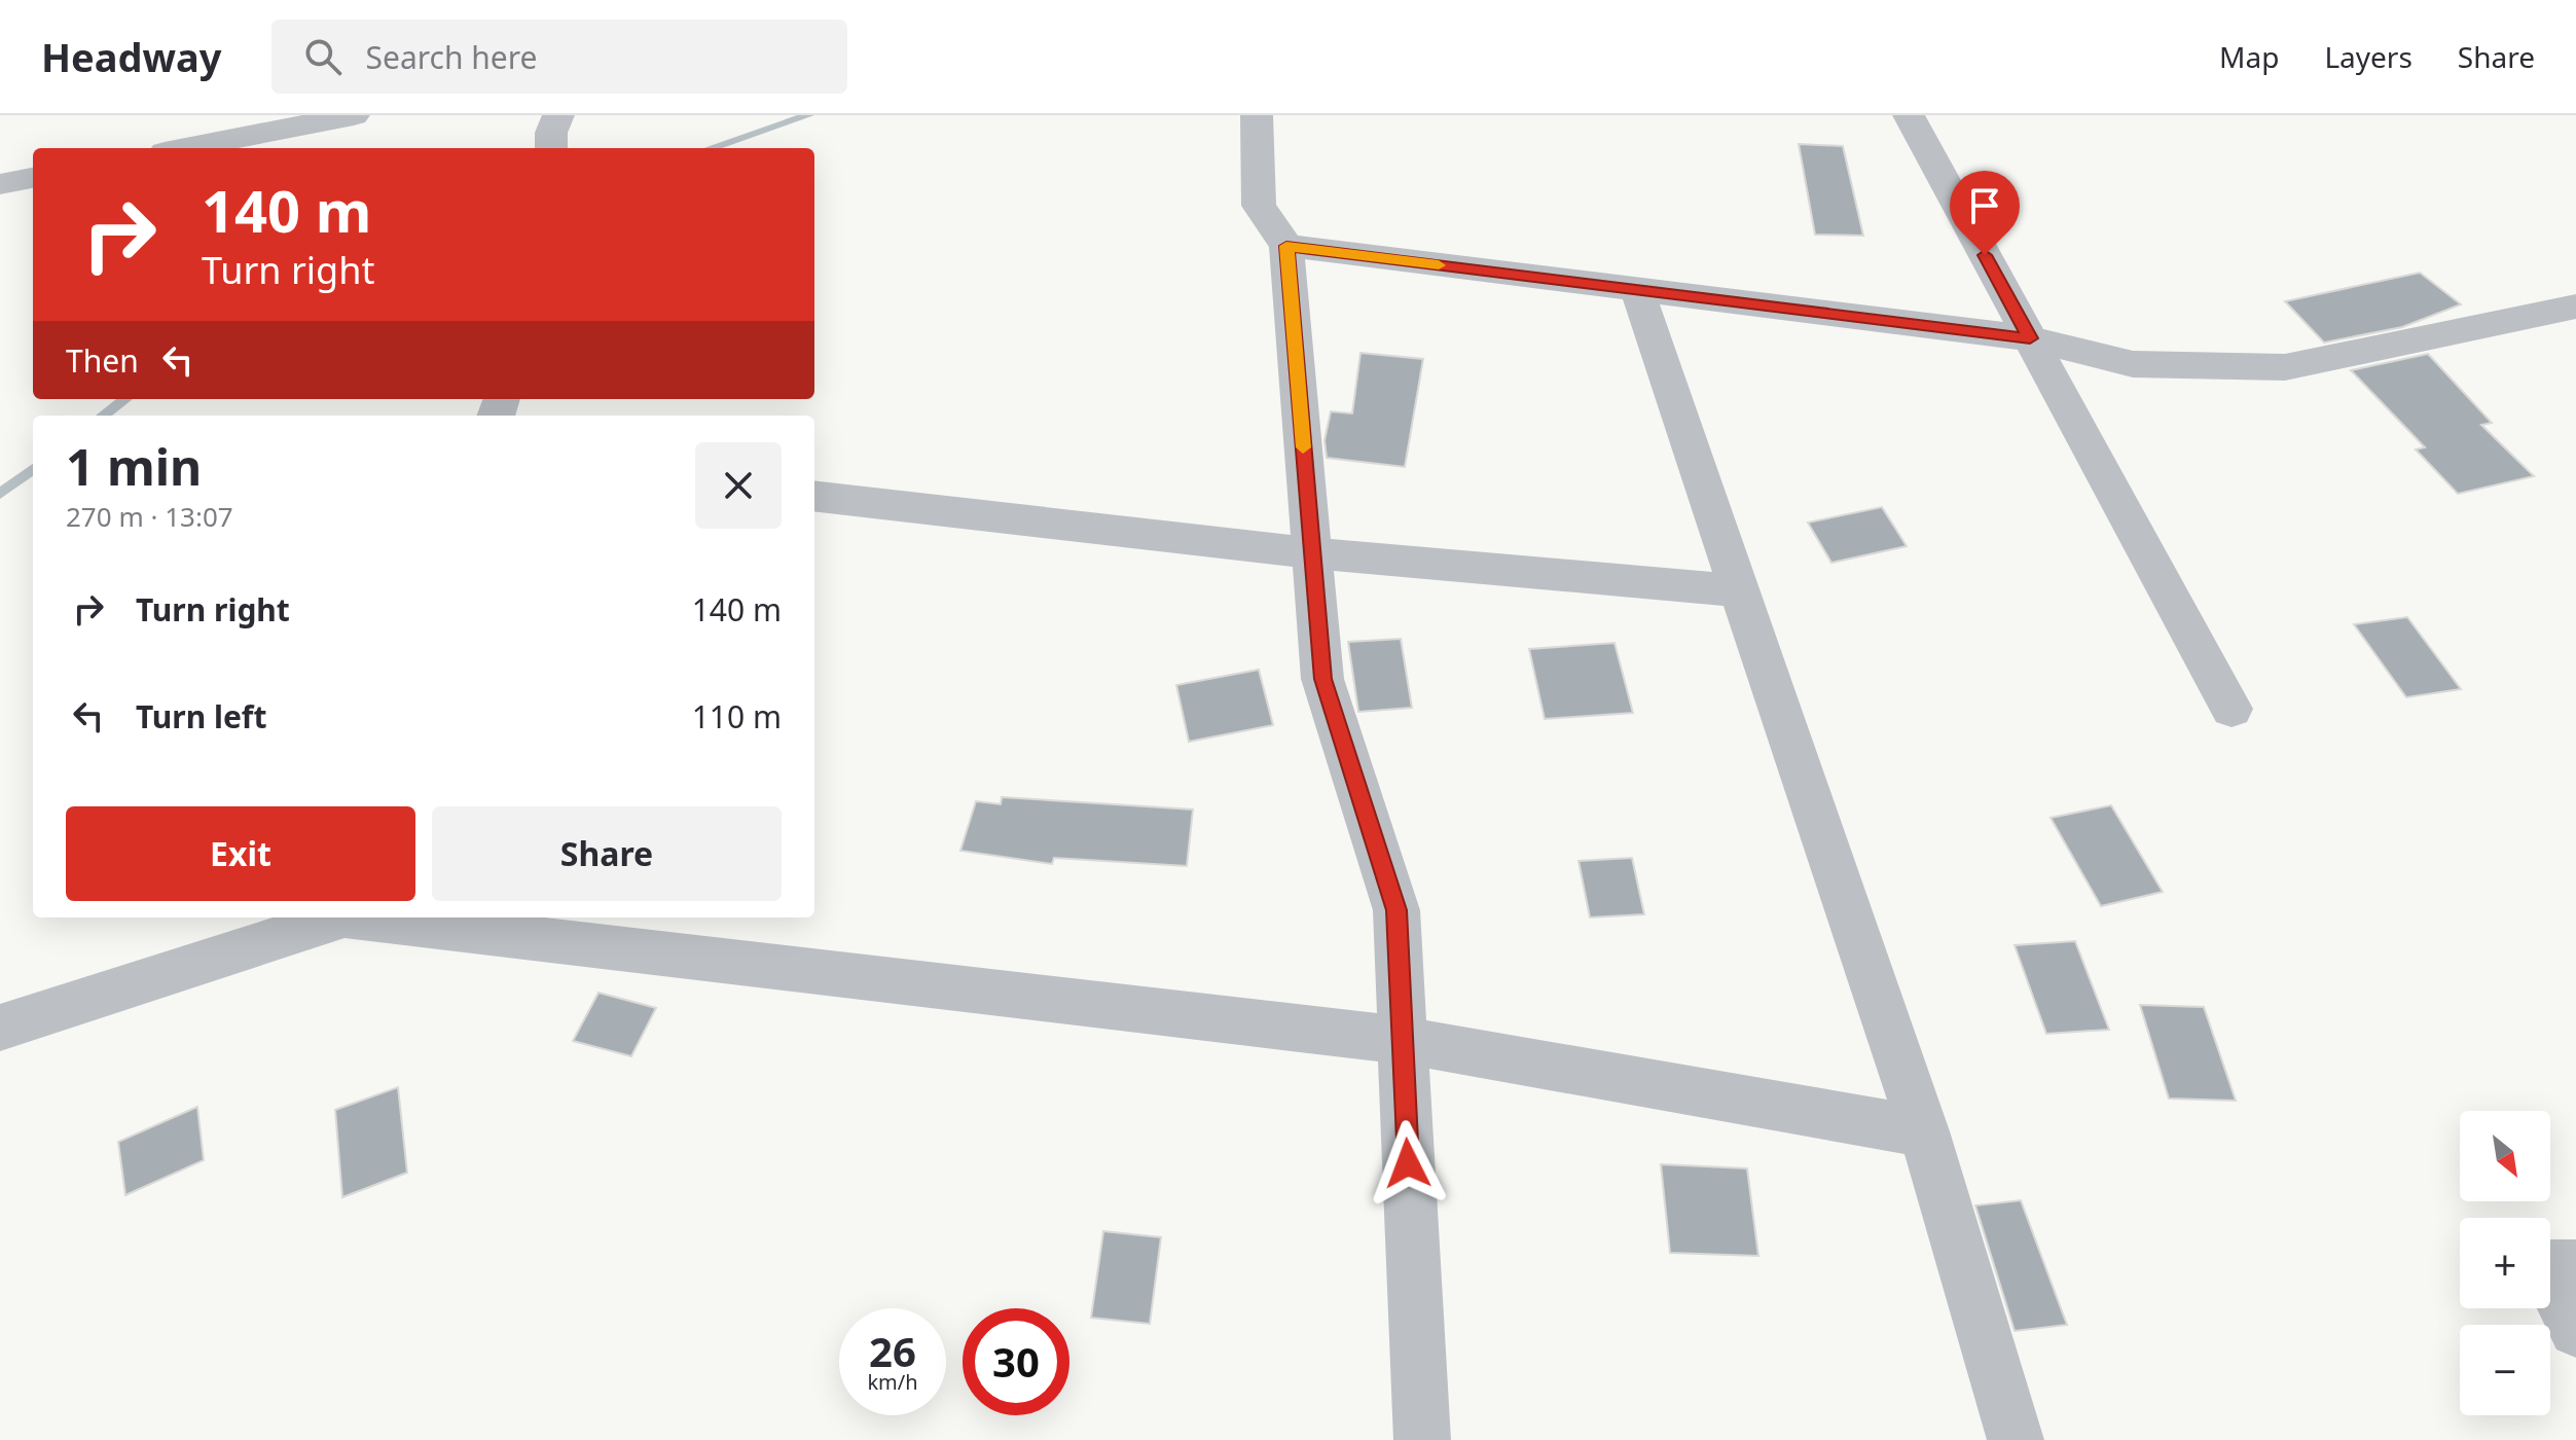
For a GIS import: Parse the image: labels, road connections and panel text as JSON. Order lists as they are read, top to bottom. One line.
{"north":"bottom right","page":{"header":"Headway","search":"Search here","nav":["Map","Layers","Share"],"turn":["140 m","Turn right"],"then":"Then","heading":["1 min","270 m · 13:07"],"list":[{"name":"Turn right","value":"140 m"},{"name":"Turn left","value":"110 m"}],"buttons":["Exit","Share"],"map_buttons":["+","−"],"speed":"26 km/h","limit":"30"}}
